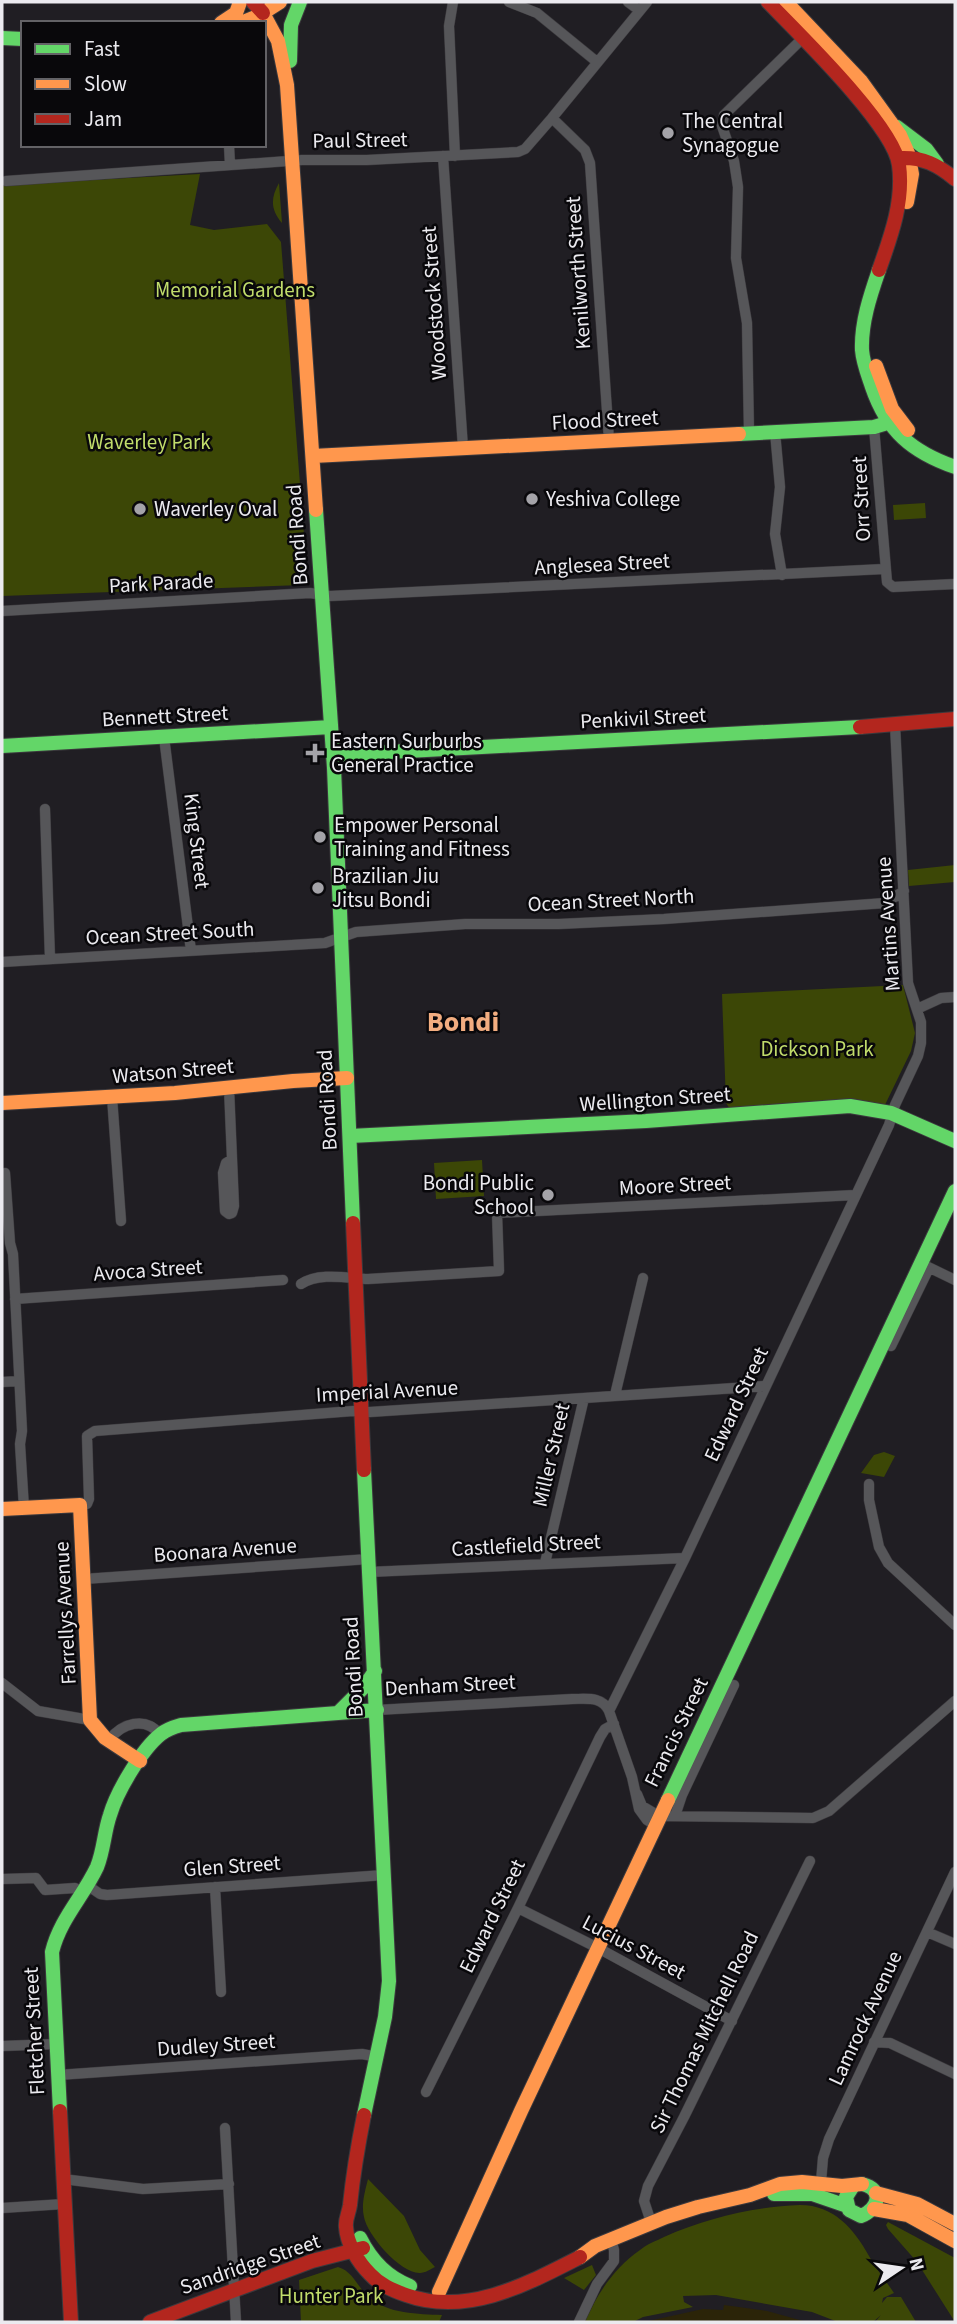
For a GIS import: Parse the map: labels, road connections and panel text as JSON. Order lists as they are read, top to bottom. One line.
{"streets":{"main road":["Flood Street","Bondi Road","Bennett Street","Penkivil Street","Watson Street","Wellington Street","Farrellys Avenue","Denham Street","Francis Street","Fletcher Street","Sandridge Street"],"street":["Paul Street","Kenilworth Street","Woodstock Street","Orr Street","Anglesea Street","Park Parade","King Street","Ocean Street North","Martins Avenue","Ocean Street South","Moore Street","Avoca Street","Imperial Avenue","Edward Street","Miller Street","Castlefield Street","Boonara Avenue","Glen Street","Lucius Street","Lamrock Avenue","Sir Thomas Mitchell Road","Dudley Street"]},"crossings":[["Paul Street","Kenilworth Street"],["Paul Street","Woodstock Street"],["Paul Street","Bondi Road"],["Kenilworth Street","Flood Street"],["Woodstock Street","Flood Street"],["Flood Street","Orr Street"],["Flood Street","Bondi Road"],["Orr Street","Anglesea Street"],["Bondi Road","Anglesea Street"],["Bondi Road","Park Parade"],["Bondi Road","Bennett Street"],["Bondi Road","Penkivil Street"],["Bondi Road","Ocean Street North"],["Bondi Road","Ocean Street South"],["Bondi Road","Watson Street"],["Bondi Road","Wellington Street"],["Bondi Road","Moore Street"],["Bondi Road","Imperial Avenue"],["Bondi Road","Castlefield Street"],["Bondi Road","Boonara Avenue"],["Bondi Road","Denham Street"],["Bondi Road","Francis Street"],["Bondi Road","Glen Street"],["Bondi Road","Sir Thomas Mitchell Road"],["Bondi Road","Dudley Street"],["Bondi Road","Sandridge Street"],["Anglesea Street","Park Parade"],["Bennett Street","King Street"],["Penkivil Street","Martins Avenue"],["King Street","Ocean Street South"],["Ocean Street North","Martins Avenue"],["Ocean Street North","Ocean Street South"],["Martins Avenue","Wellington Street"],["Martins Avenue","Edward Street"],["Wellington Street","Edward Street"],["Moore Street","Edward Street"],["Imperial Avenue","Edward Street"],["Imperial Avenue","Miller Street"],["Imperial Avenue","Farrellys Avenue"],["Edward Street","Castlefield Street"],["Edward Street","Denham Street"],["Edward Street","Lucius Street"],["Miller Street","Castlefield Street"],["Castlefield Street","Boonara Avenue"],["Boonara Avenue","Farrellys Avenue"],["Francis Street","Lucius Street"],["Glen Street","Fletcher Street"],["Lucius Street","Sir Thomas Mitchell Road"],["Fletcher Street","Dudley Street"]],"districts":["Bondi"],"parks":["Memorial Gardens","Waverley Park","Dickson Park","Hunter Park"],"places":{"other":["The Central Synagogue","Yeshiva College","Waverley Oval","Empower Personal Training and Fitness","Brazilian Jiu Jitsu Bondi","Bondi Public School"],"health":["Eastern Surburbs General Practice"]},"legend":["Fast","Slow","Jam"],"north":"right"}
